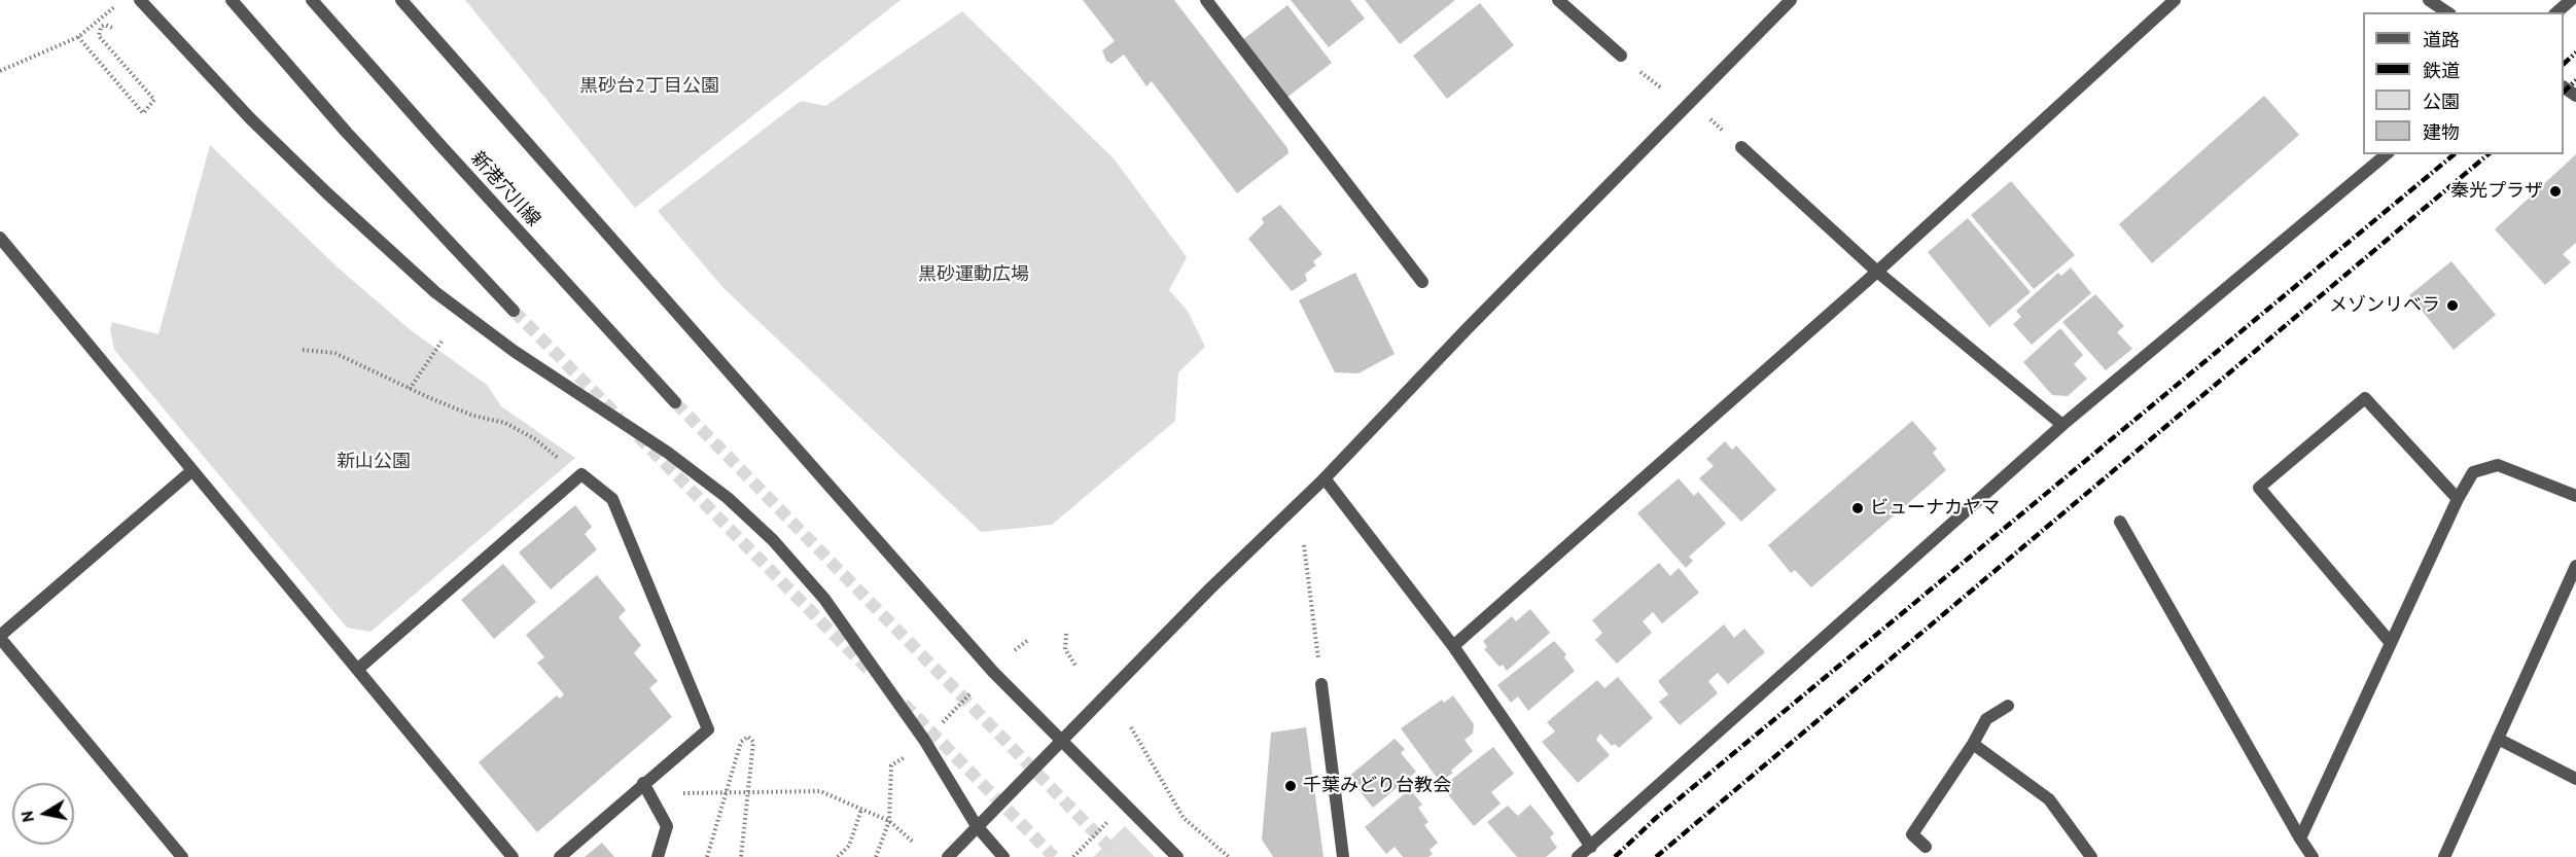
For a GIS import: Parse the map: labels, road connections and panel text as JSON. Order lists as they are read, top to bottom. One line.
{"streets":{"street":["新港穴川線"]},"parks":["黒砂台2丁目公園","黒砂運動広場","新山公園"],"places":["秦光プラザ","メゾンリベラ","ビューナカヤマ","千葉みどり台教会"],"legend":["道路","鉄道","公園","建物"],"north":"left"}
